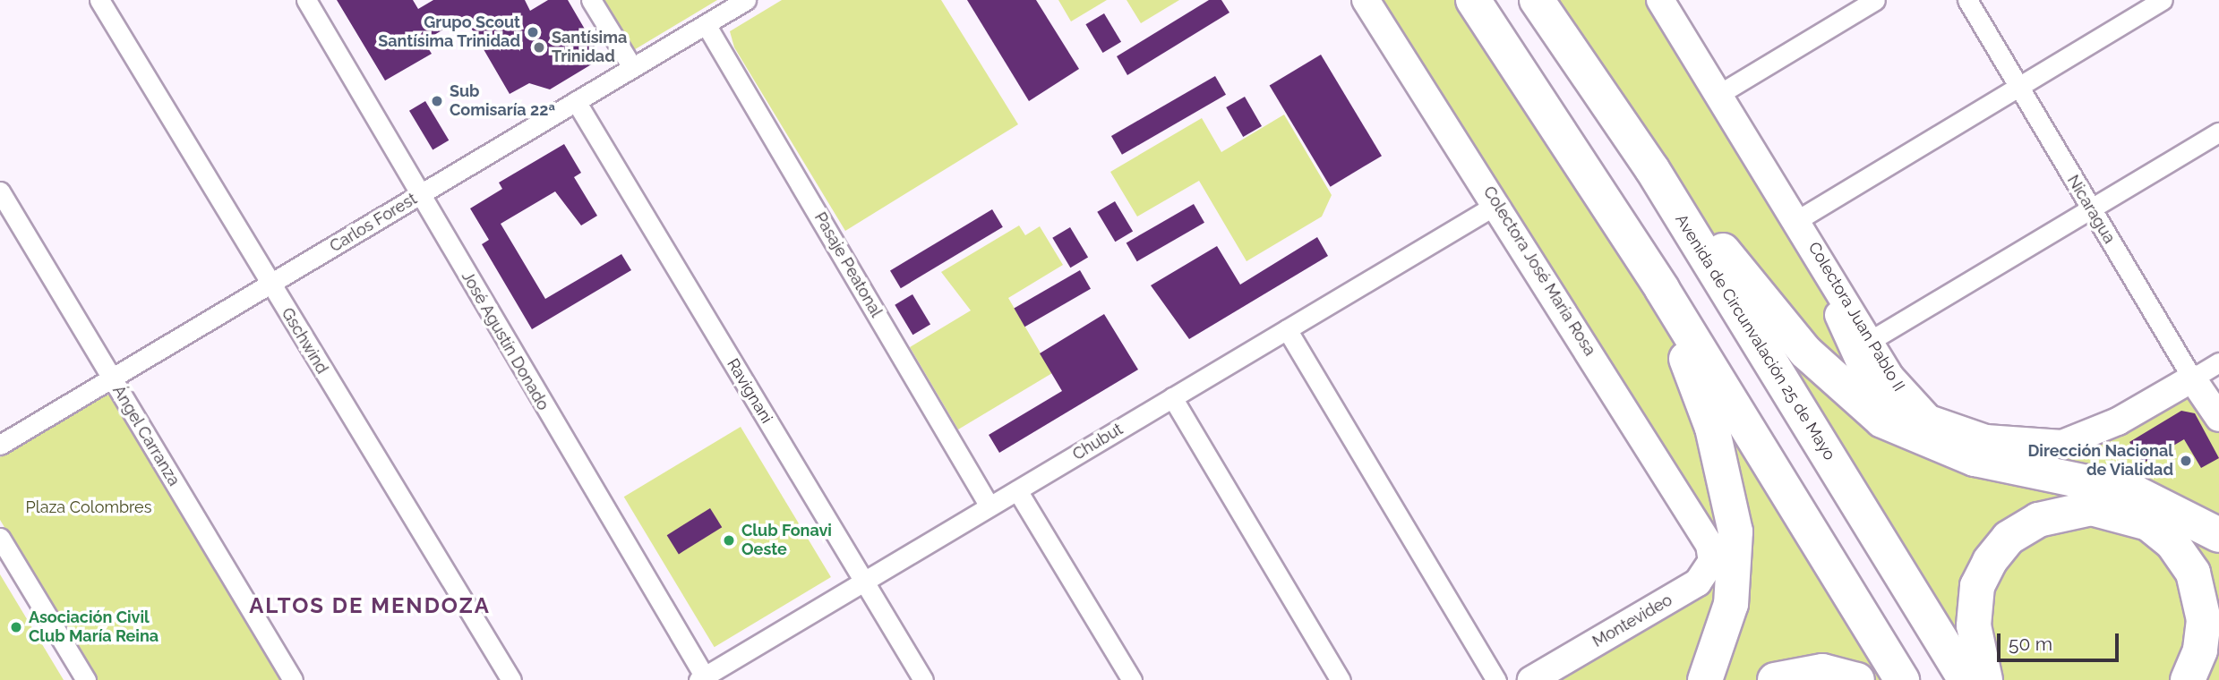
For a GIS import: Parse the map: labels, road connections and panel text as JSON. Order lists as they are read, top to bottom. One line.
{"streets":{"highway":["Avenida de Circunvalación 25 de Mayo"],"main road":["Nicaragua","Colectora José María Rosa","Colectora Juan Pablo II","Montevideo"],"street":["Carlos Forest","Pasaje Peatonal","Gschwind","José Agustín Donado","Ravignani","Ángel Carranza","Chubut"]},"crossings":[["Nicaragua","Colectora Juan Pablo II"],["Carlos Forest","Pasaje Peatonal"],["Carlos Forest","Gschwind"],["Carlos Forest","José Agustín Donado"],["Carlos Forest","Ravignani"],["Carlos Forest","Ángel Carranza"],["Pasaje Peatonal","Chubut"],["Colectora José María Rosa","Chubut"],["Colectora José María Rosa","Montevideo"],["José Agustín Donado","Chubut"],["Ravignani","Chubut"]],"districts":["ALTOS DE MENDOZA"],"parks":["Plaza Colombres"],"places":["Grupo Scout Santísima Trinidad","Santísima Trinidad","Sub Comisaría 22ª","Dirección Nacional de Vialidad","Club Fonavi Oeste","Asociación Civil Club María Reina"],"scale_bar":"50 m"}
